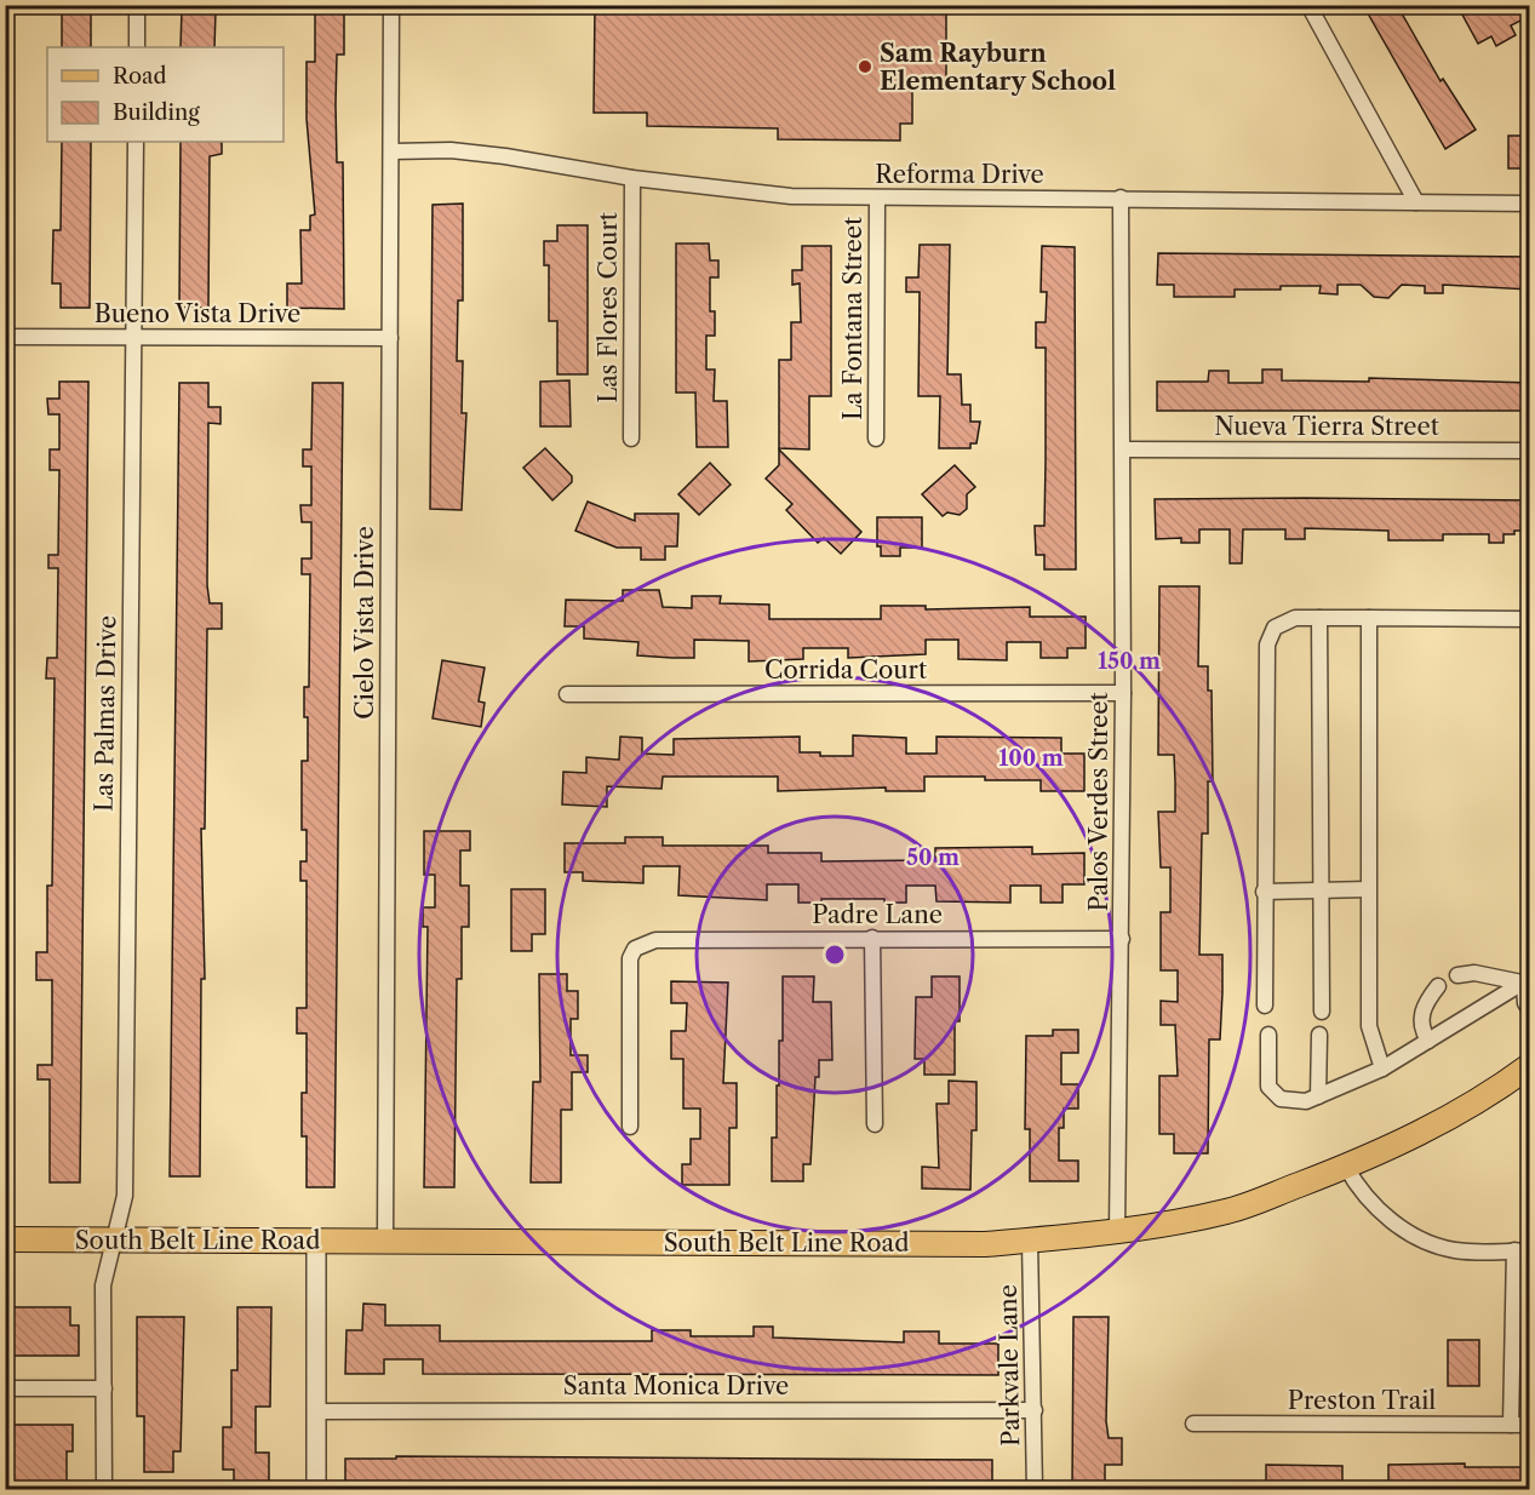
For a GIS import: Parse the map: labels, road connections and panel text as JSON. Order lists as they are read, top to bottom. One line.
{"streets":{"main road":["South Belt Line Road"],"street":["Reforma Drive","Las Flores Court","Bueno Vista Drive","La Fontana Street","Nueva Tierra Street","Cielo Vista Drive","Corrida Court","Las Palmas Drive","Palos Verdes Street","Padre Lane","Parkvale Lane","Santa Monica Drive","Preston Trail"]},"crossings":[["Reforma Drive","Las Flores Court"],["Reforma Drive","La Fontana Street"],["Reforma Drive","Cielo Vista Drive"],["Reforma Drive","Palos Verdes Street"],["Bueno Vista Drive","Cielo Vista Drive"],["Bueno Vista Drive","Las Palmas Drive"],["Nueva Tierra Street","Palos Verdes Street"],["Cielo Vista Drive","South Belt Line Road"],["Corrida Court","Palos Verdes Street"],["Las Palmas Drive","South Belt Line Road"],["Palos Verdes Street","Padre Lane"],["Palos Verdes Street","South Belt Line Road"],["South Belt Line Road","Parkvale Lane"],["Parkvale Lane","Santa Monica Drive"]],"places":["Sam Rayburn Elementary School"],"legend":["Road","Building"],"rings":["150 m","100 m","50 m"]}
